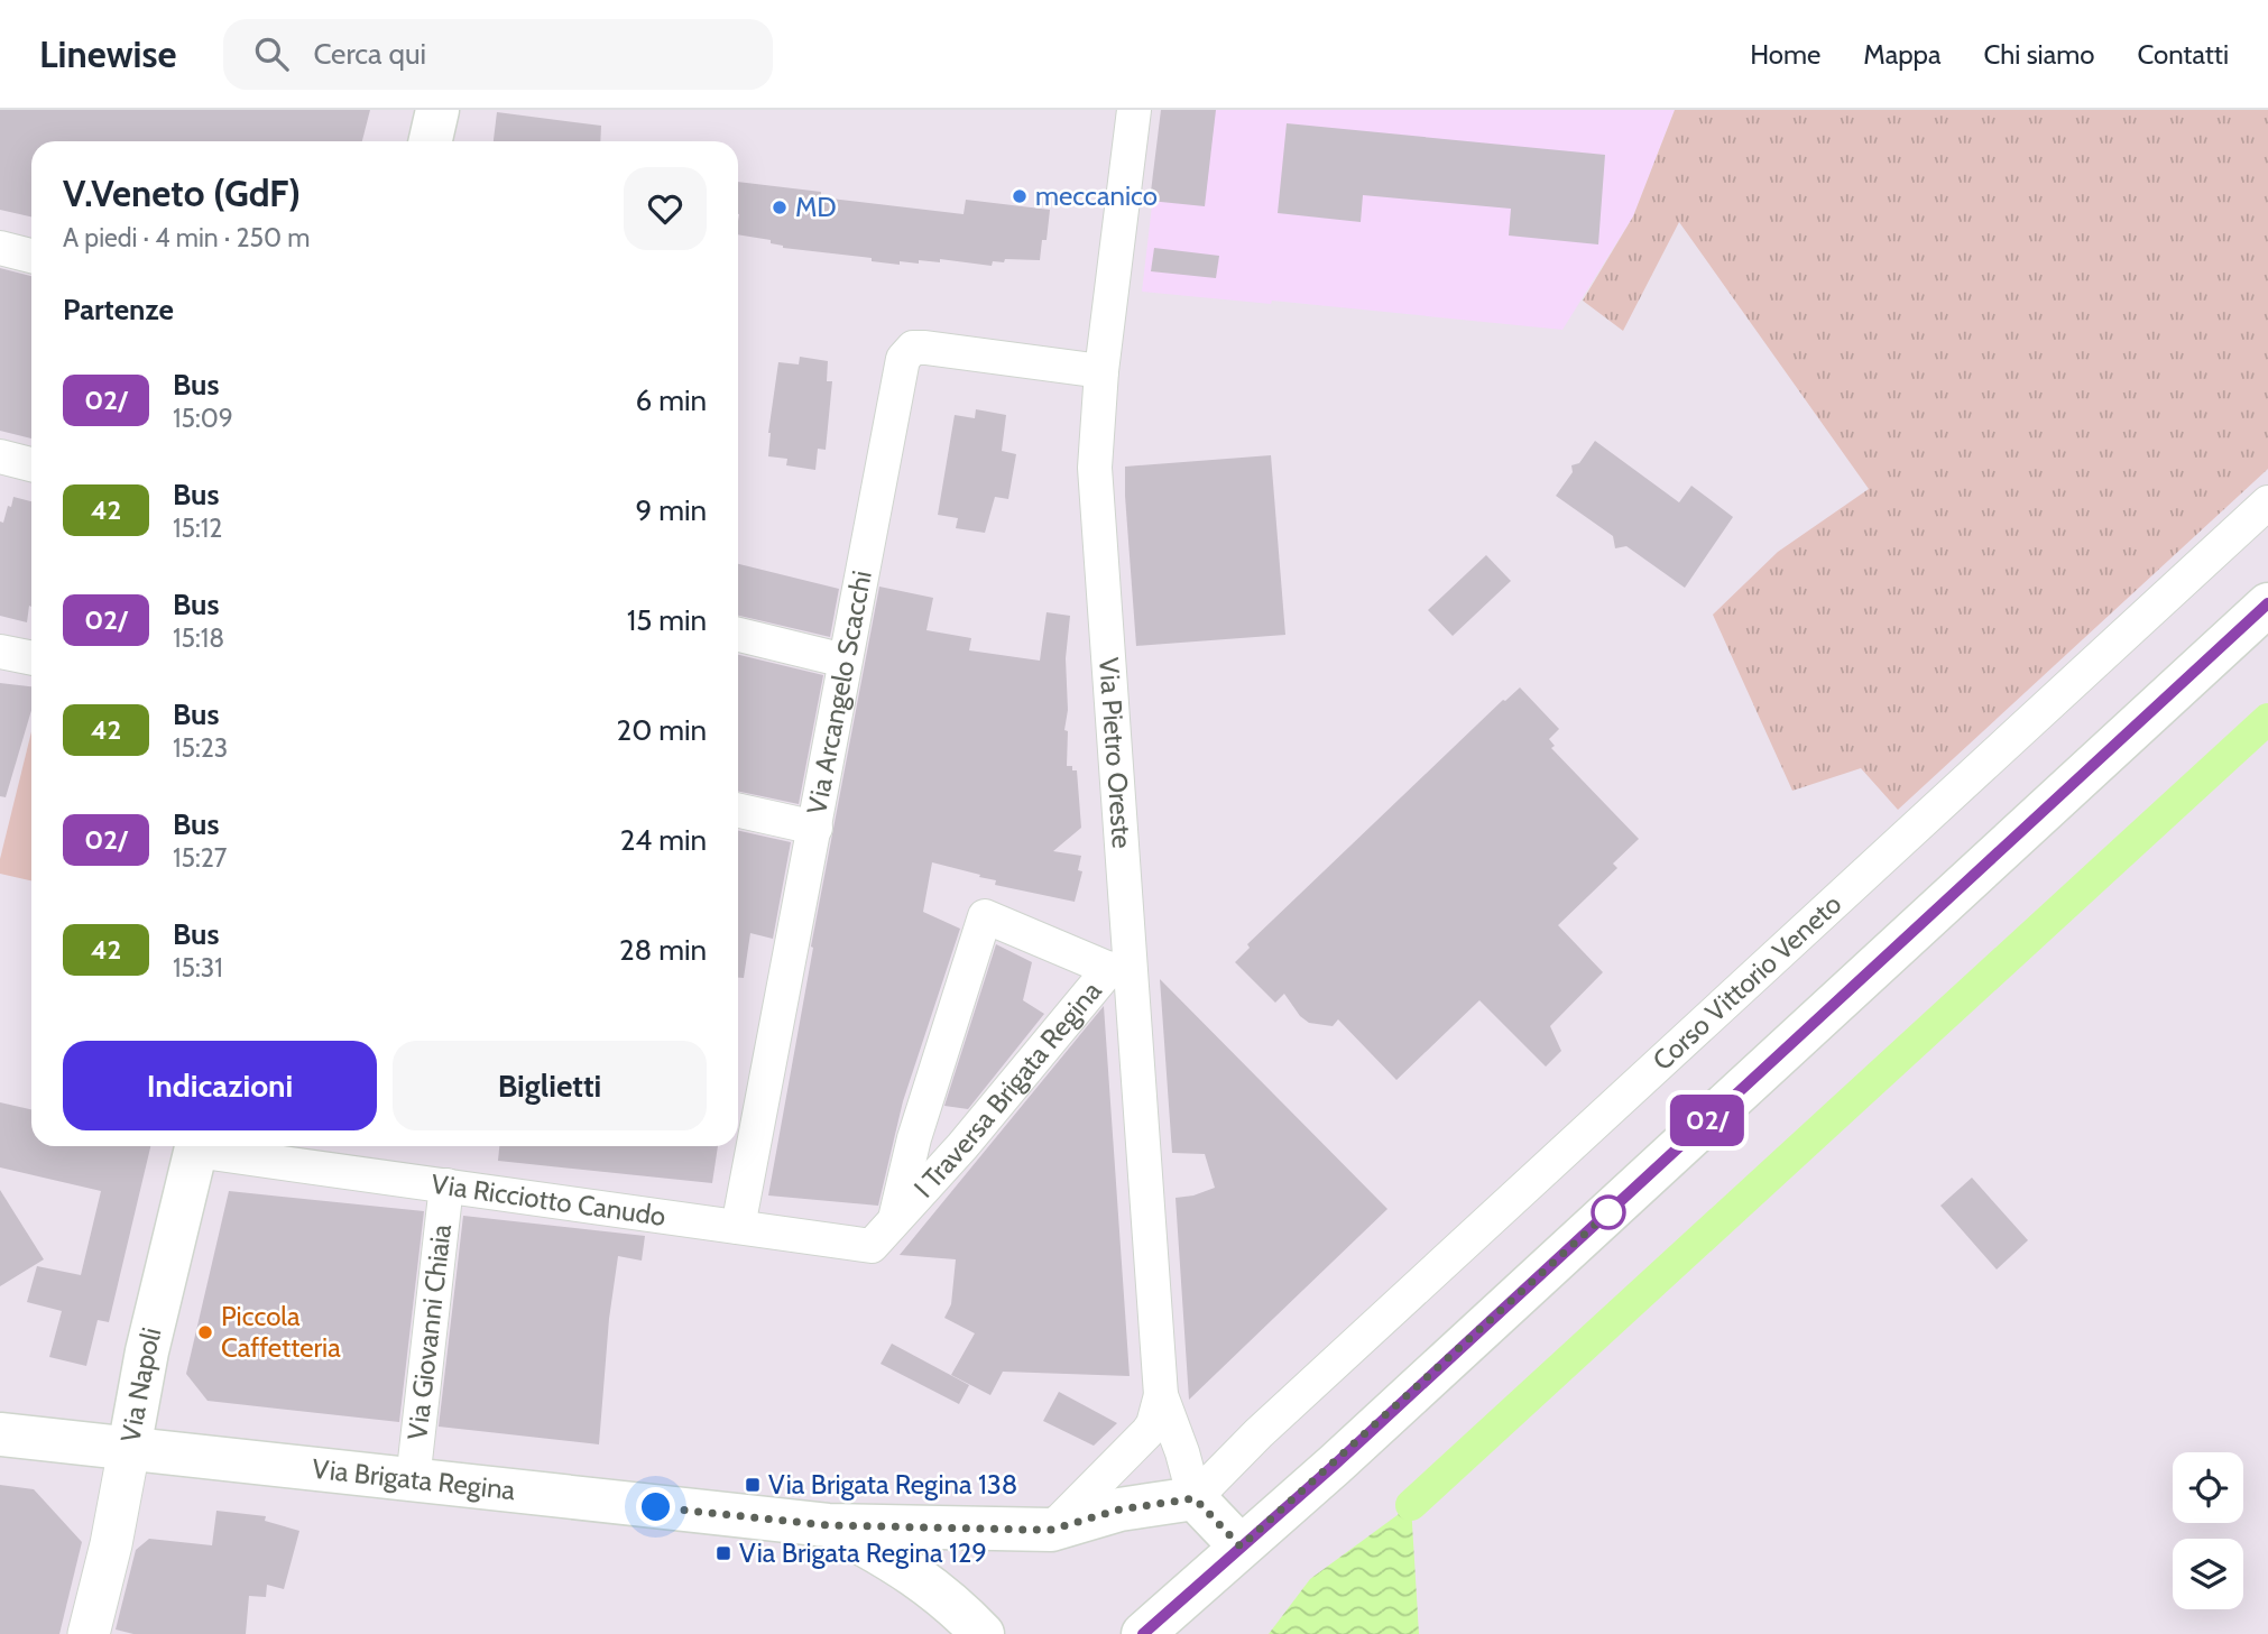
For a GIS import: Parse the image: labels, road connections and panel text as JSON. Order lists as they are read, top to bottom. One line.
{"streets":{"main road":["Via Napoli","Via Brigata Regina"],"street":["Via Arcangelo Scacchi","Via Pietro Oreste","Corso Vittorio Veneto","I Traversa Brigata Regina","Via Ricciotto Canudo","Via Giovanni Chiaia"]},"crossings":[["Via Arcangelo Scacchi","Via Pietro Oreste"],["Via Arcangelo Scacchi","Via Ricciotto Canudo"],["Via Pietro Oreste","Corso Vittorio Veneto"],["Via Pietro Oreste","I Traversa Brigata Regina"],["Via Pietro Oreste","Via Brigata Regina"],["Corso Vittorio Veneto","Via Brigata Regina"],["I Traversa Brigata Regina","Via Ricciotto Canudo"],["Via Ricciotto Canudo","Via Giovanni Chiaia"],["Via Giovanni Chiaia","Via Brigata Regina"],["Via Napoli","Via Brigata Regina"]],"places":{"other":["meccanico","MD","Piccola Caffetteria"],"transit":["Via Brigata Regina 138","Via Brigata Regina 129"]},"lines":["bus line 02/"],"page":{"header":"Linewise","search":"Cerca qui","nav":["Home","Mappa","Chi siamo","Contatti"],"on_map":"02/","heading":[["V.Veneto (GdF)","A piedi · 4 min · 250 m"],"Partenze"],"list":[{"mark":"02/","name":"Bus","note":"15:09","value":"6 min"},{"mark":"42","name":"Bus","note":"15:12","value":"9 min"},{"mark":"02/","name":"Bus","note":"15:18","value":"15 min"},{"mark":"42","name":"Bus","note":"15:23","value":"20 min"},{"mark":"02/","name":"Bus","note":"15:27","value":"24 min"},{"mark":"42","name":"Bus","note":"15:31","value":"28 min"}],"buttons":["Indicazioni","Biglietti"]}}
